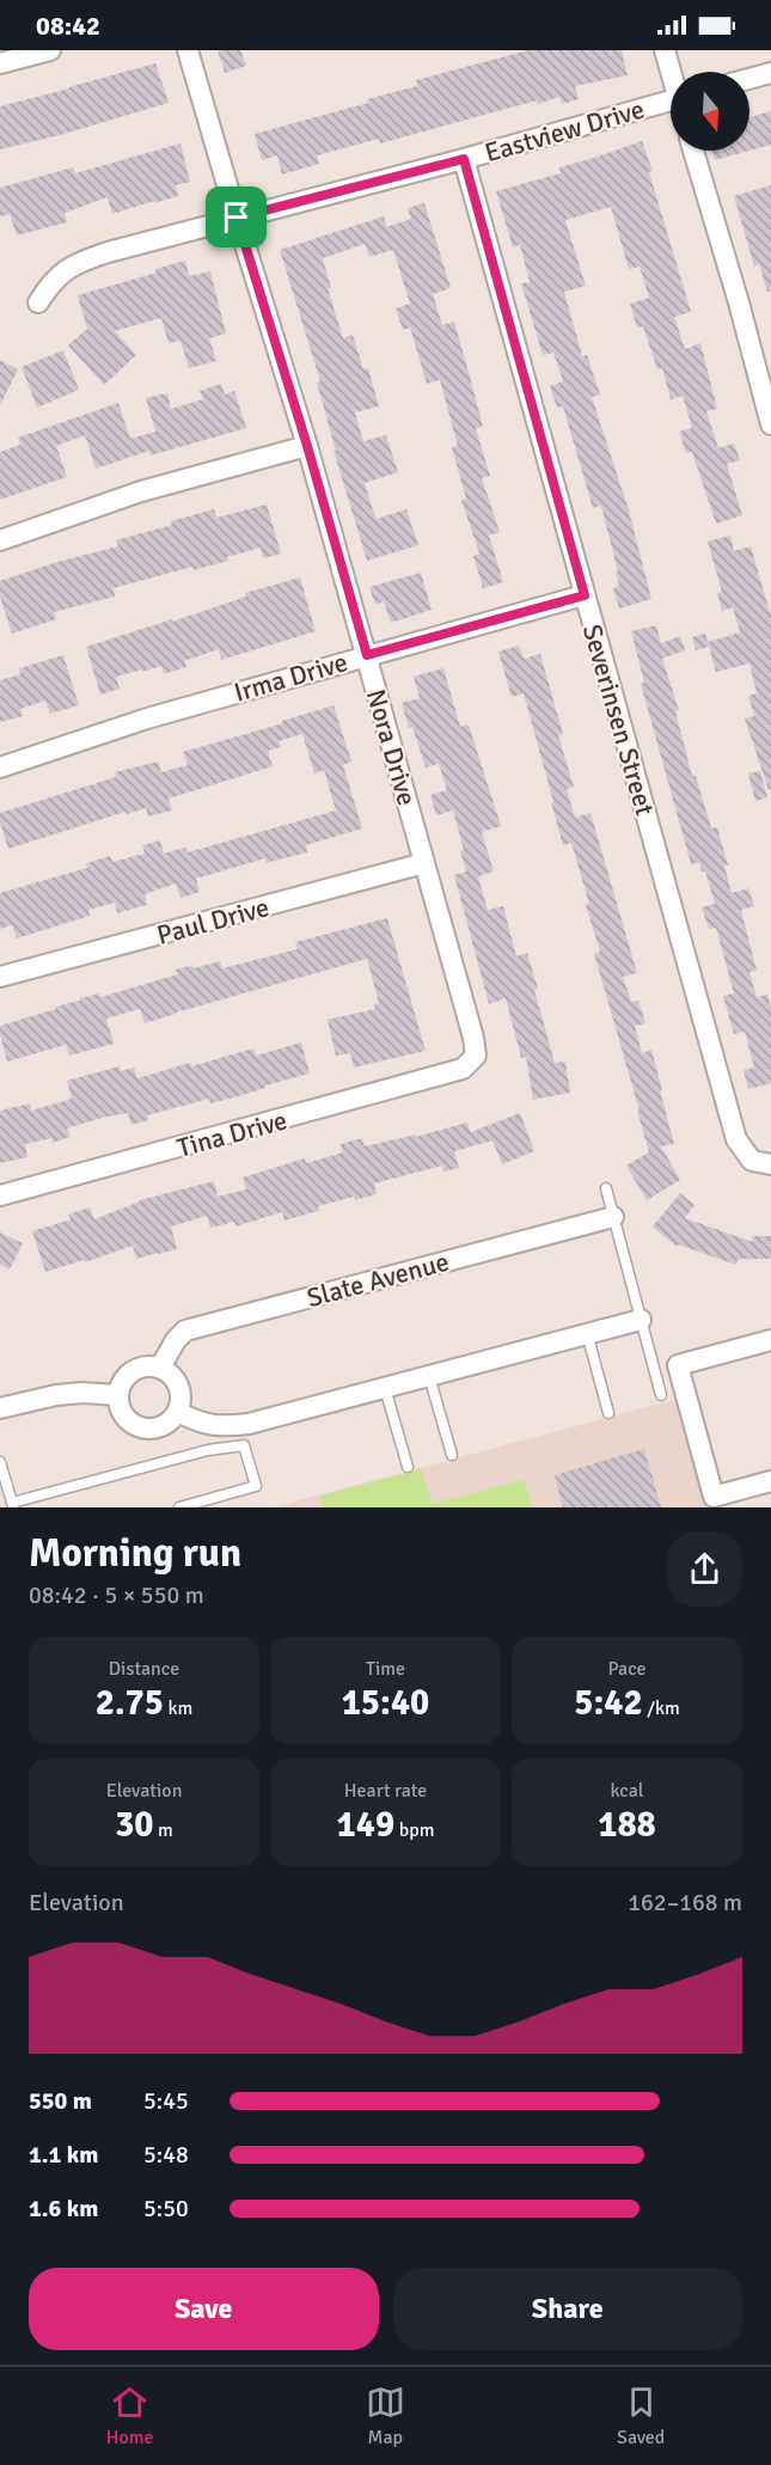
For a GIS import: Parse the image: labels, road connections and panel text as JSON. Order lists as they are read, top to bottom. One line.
{"streets":{"street":["Eastview Drive","Irma Drive","Severinsen Street","Nora Drive","Paul Drive","Tina Drive","Slate Avenue"]},"crossings":[["Eastview Drive","Severinsen Street"],["Eastview Drive","Nora Drive"],["Irma Drive","Severinsen Street"],["Irma Drive","Nora Drive"],["Nora Drive","Paul Drive"],["Nora Drive","Tina Drive"]],"north":"bottom","page":{"status":"08:42","heading":["Morning run","08:42 · 5 × 550 m"],"stats":[["Distance","2.75 km"],["Time","15:40"],["Pace","5:42 /km"],["Elevation","30 m"],["Heart rate","149 bpm"],["kcal","188"]],"chart":["Elevation","162–168 m"],"list":[{"name":"550 m","note":"5:45"},{"name":"1.1 km","note":"5:48"},{"name":"1.6 km","note":"5:50"}],"buttons":["Save","Share"],"tabs":["Home","Map","Saved"]}}
